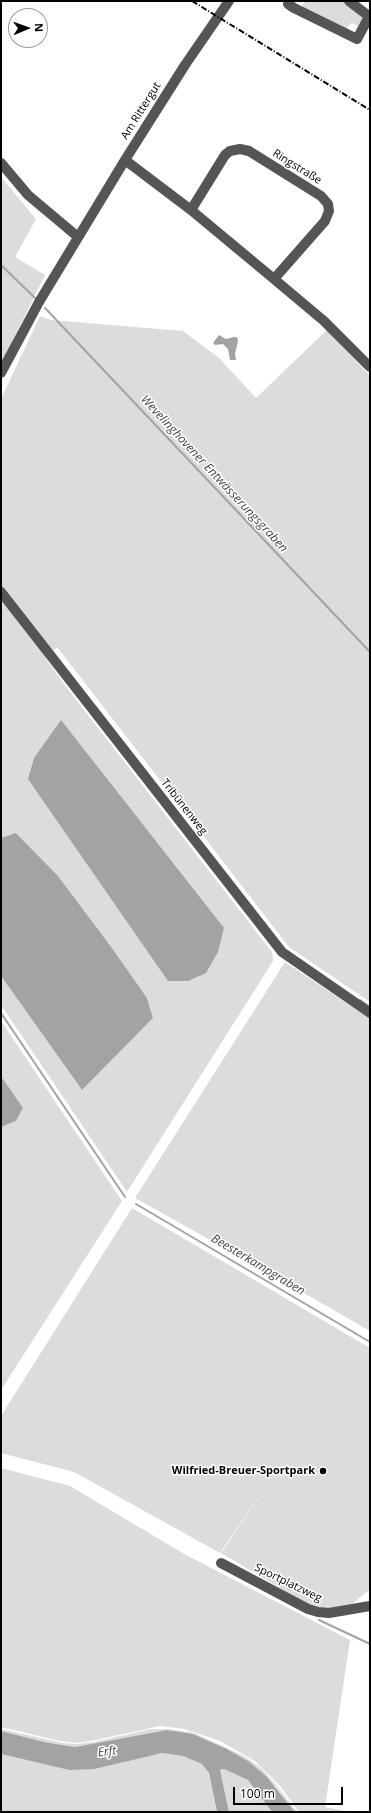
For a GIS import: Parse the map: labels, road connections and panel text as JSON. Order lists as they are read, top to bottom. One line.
{"streets":{"street":["Am Rittergut","Ringstraße","Tribünenweg","Sportplatzweg"]},"water":["Wevelinghovener Entwässerungsgraben","Beesterkampgraben","Erft"],"places":["Wilfried-Breuer-Sportpark"],"scale_bar":"100 m","north":"right"}
